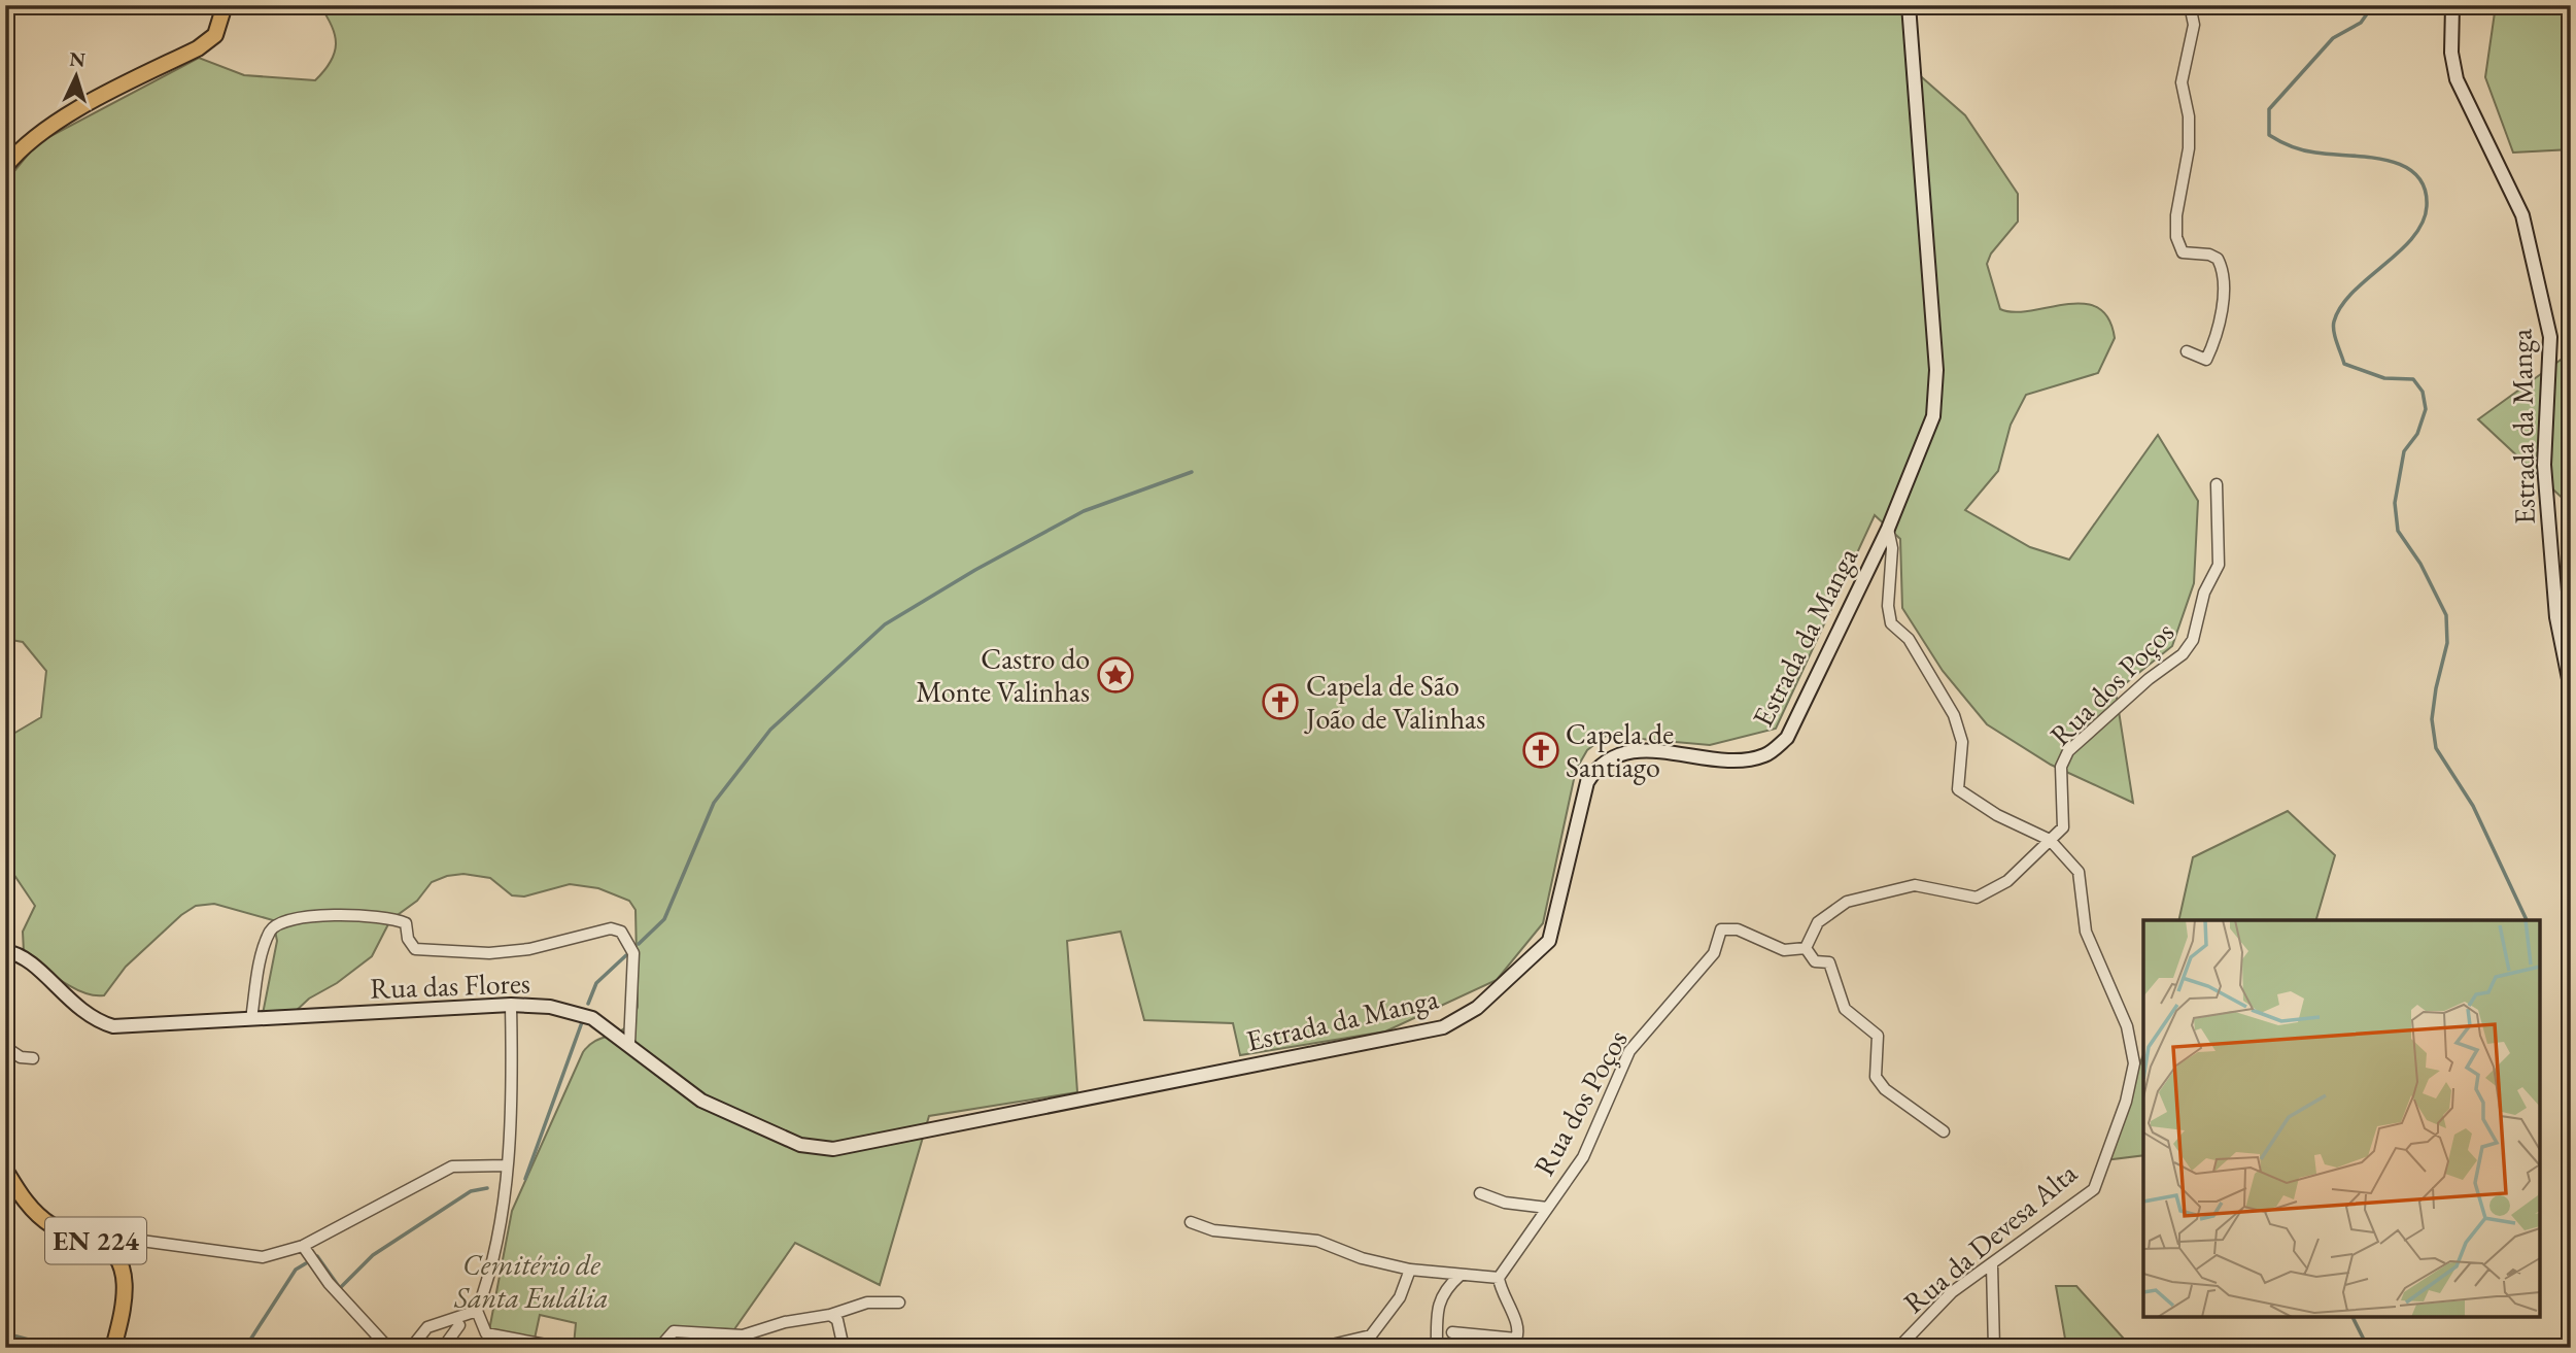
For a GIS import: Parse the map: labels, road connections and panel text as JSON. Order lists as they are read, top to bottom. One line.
{"streets":{"main road":["EN 224"],"street":["Estrada da Manga","Rua dos Poços","Rua das Flores","Rua da Devesa Alta"]},"crossings":[["Estrada da Manga","Rua das Flores"],["Estrada da Manga","Rua da Devesa Alta"],["Rua dos Poços","Rua da Devesa Alta"]],"parks":["Cemitério de Santa Eulália"],"places":{"place":["Castro do Monte Valinhas"],"church":["Capela de São João de Valinhas","Capela de Santiago"]},"north":"top"}
